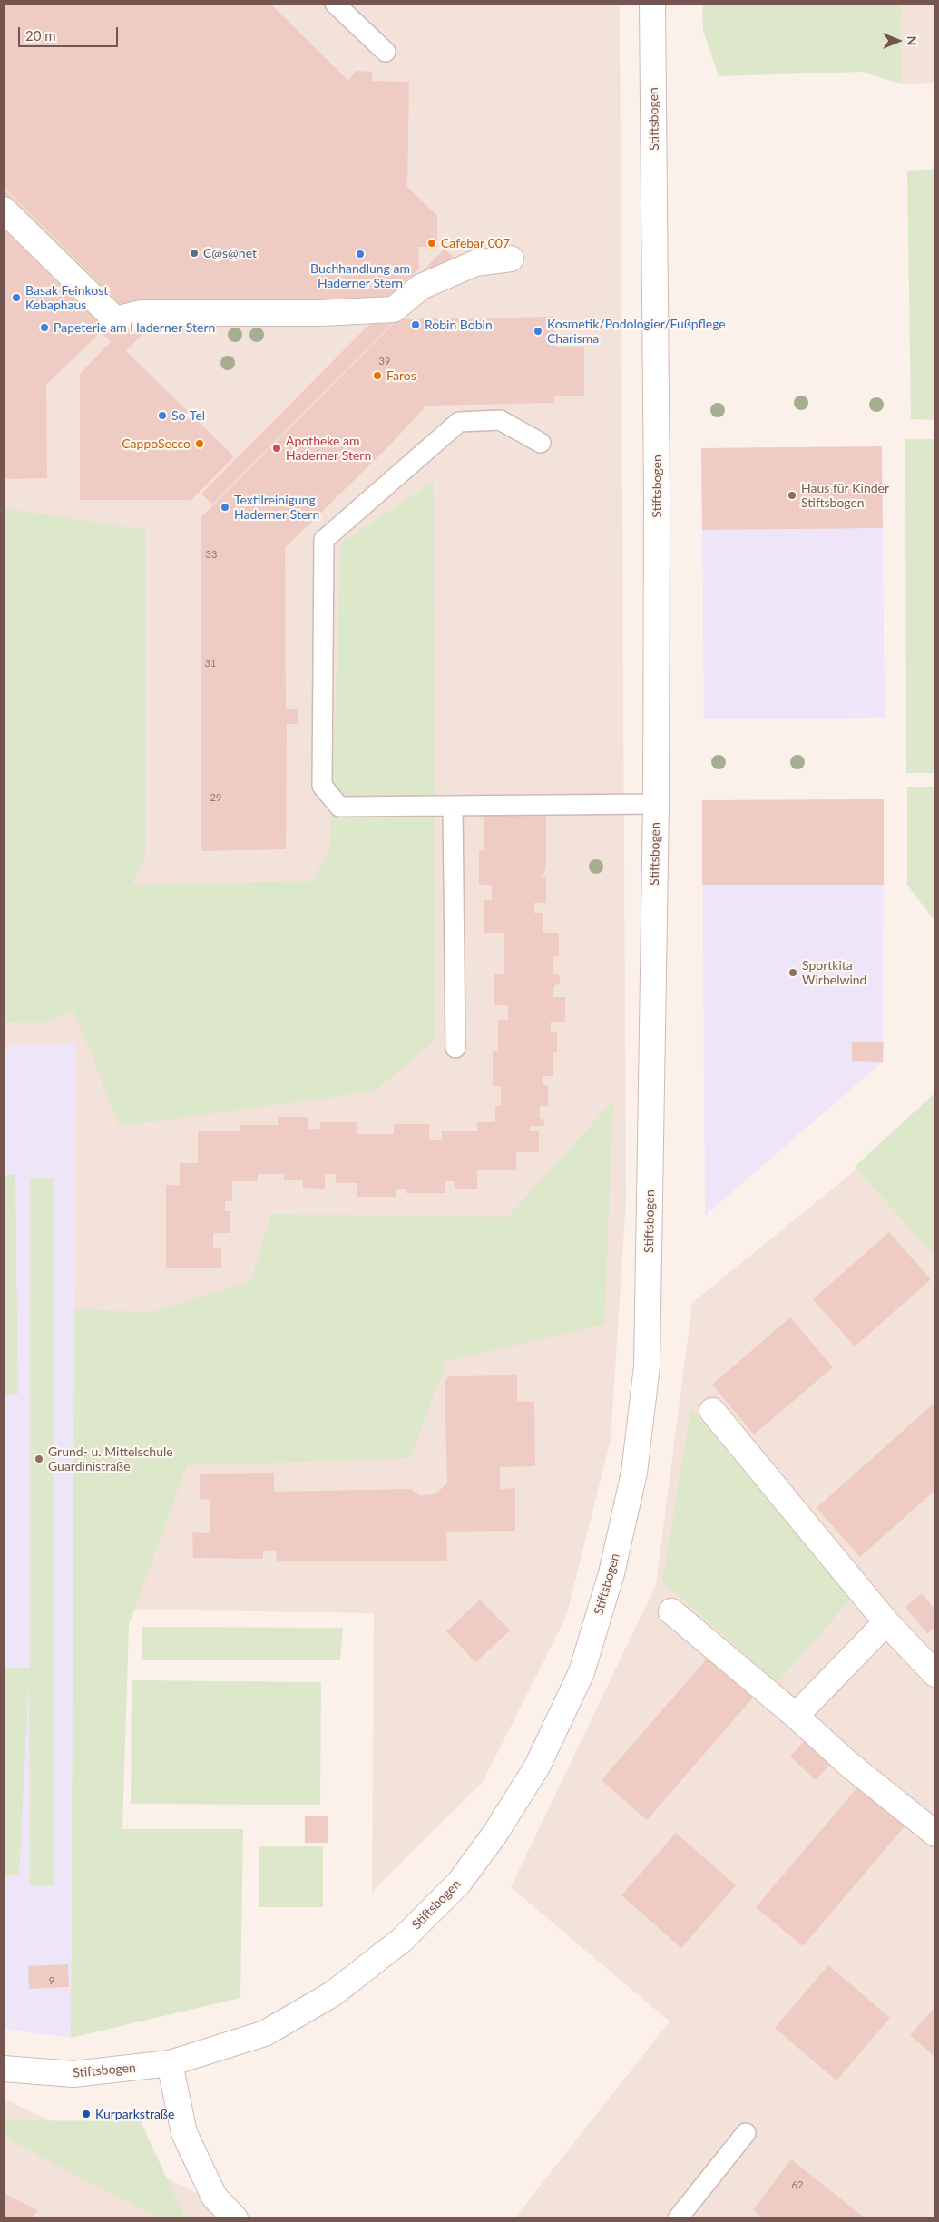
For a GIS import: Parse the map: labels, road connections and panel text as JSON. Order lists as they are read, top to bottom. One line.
{"streets":{"street":["Stiftsbogen"]},"places":["Cafebar 007","C@s@net","Buchhandlung am Haderner Stern","Basak Feinkost Kebaphaus","Robin Bobin","Papeterie am Haderner Stern","Kosmetik/Podologier/Fußpflege Charisma","Faros","So-Tel","CappoSecco","Apotheke am Haderner Stern","Haus für Kinder Stiftsbogen","Textilreinigung Haderner Stern","Sportkita Wirbelwind","Grund- u. Mittelschule Guardinistraße","Kurparkstraße"],"house_numbers":["39","33","31","29","9","62"],"scale_bar":"20 m","north":"right"}
